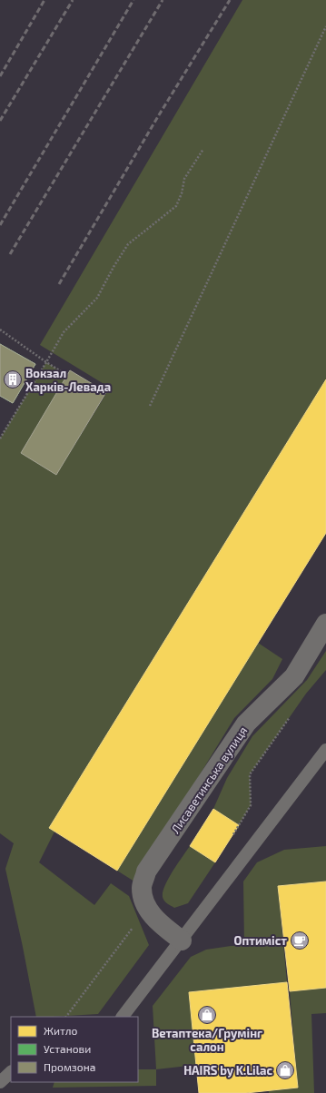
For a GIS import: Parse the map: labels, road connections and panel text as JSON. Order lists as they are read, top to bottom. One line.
{"streets":{"street":["Лисаветинська вулиця"]},"places":{"building":["Вокзал Харків-Левада"],"cafe":["Оптиміст"],"shop":["Ветаптека/Грумінг салон","HAIRS by K.Lilac"]},"legend":["Житло","Установи","Промзона"]}
